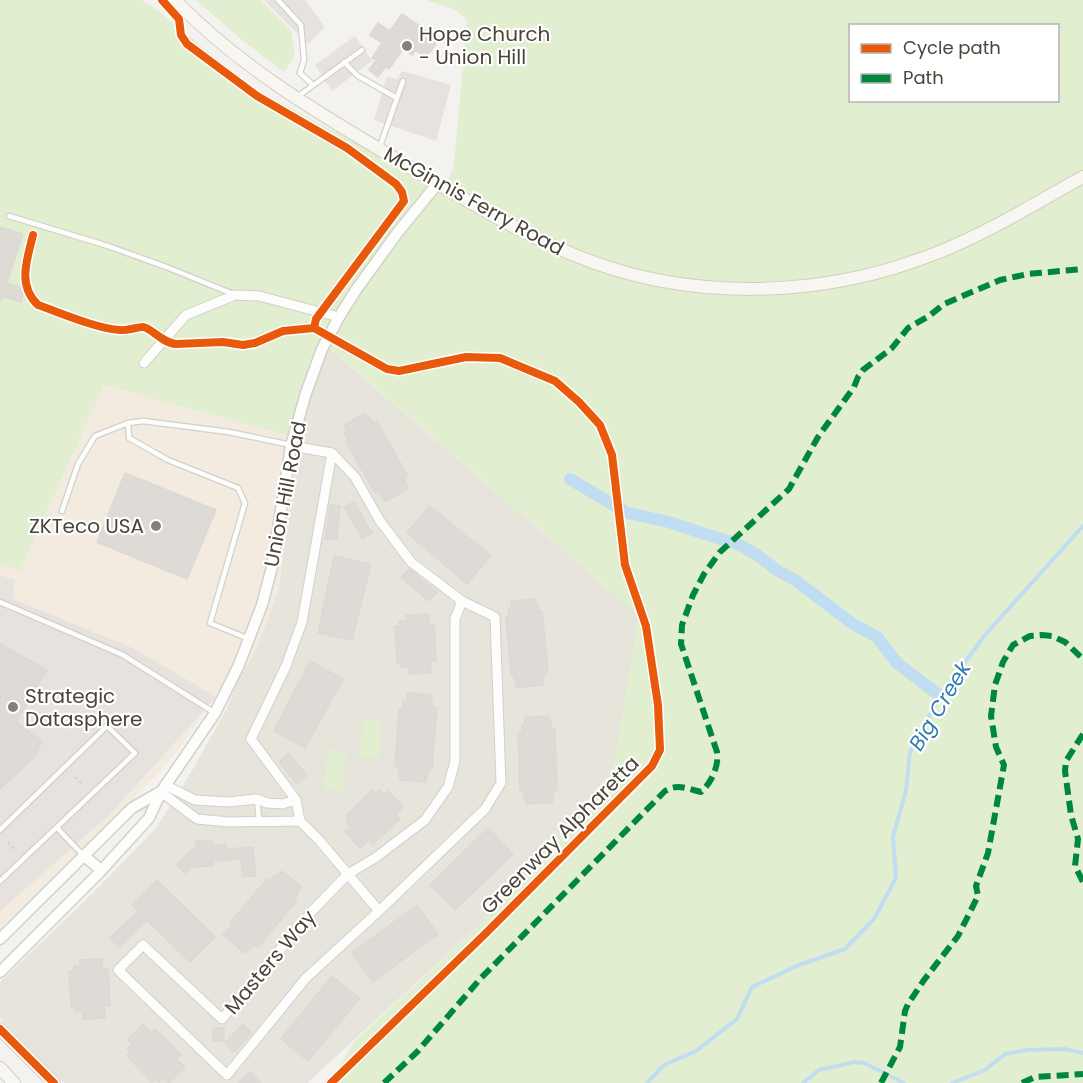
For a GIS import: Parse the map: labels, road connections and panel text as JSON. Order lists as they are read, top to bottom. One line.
{"streets":{"main road":["McGinnis Ferry Road"],"street":["Union Hill Road","Masters Way"],"cycle path":["Greenway Alpharetta"]},"crossings":[["McGinnis Ferry Road","Union Hill Road"]],"water":["Big Creek"],"places":["Hope Church - Union Hill","ZKTeco USA","Strategic Datasphere"],"legend":["Cycle path","Path"]}
